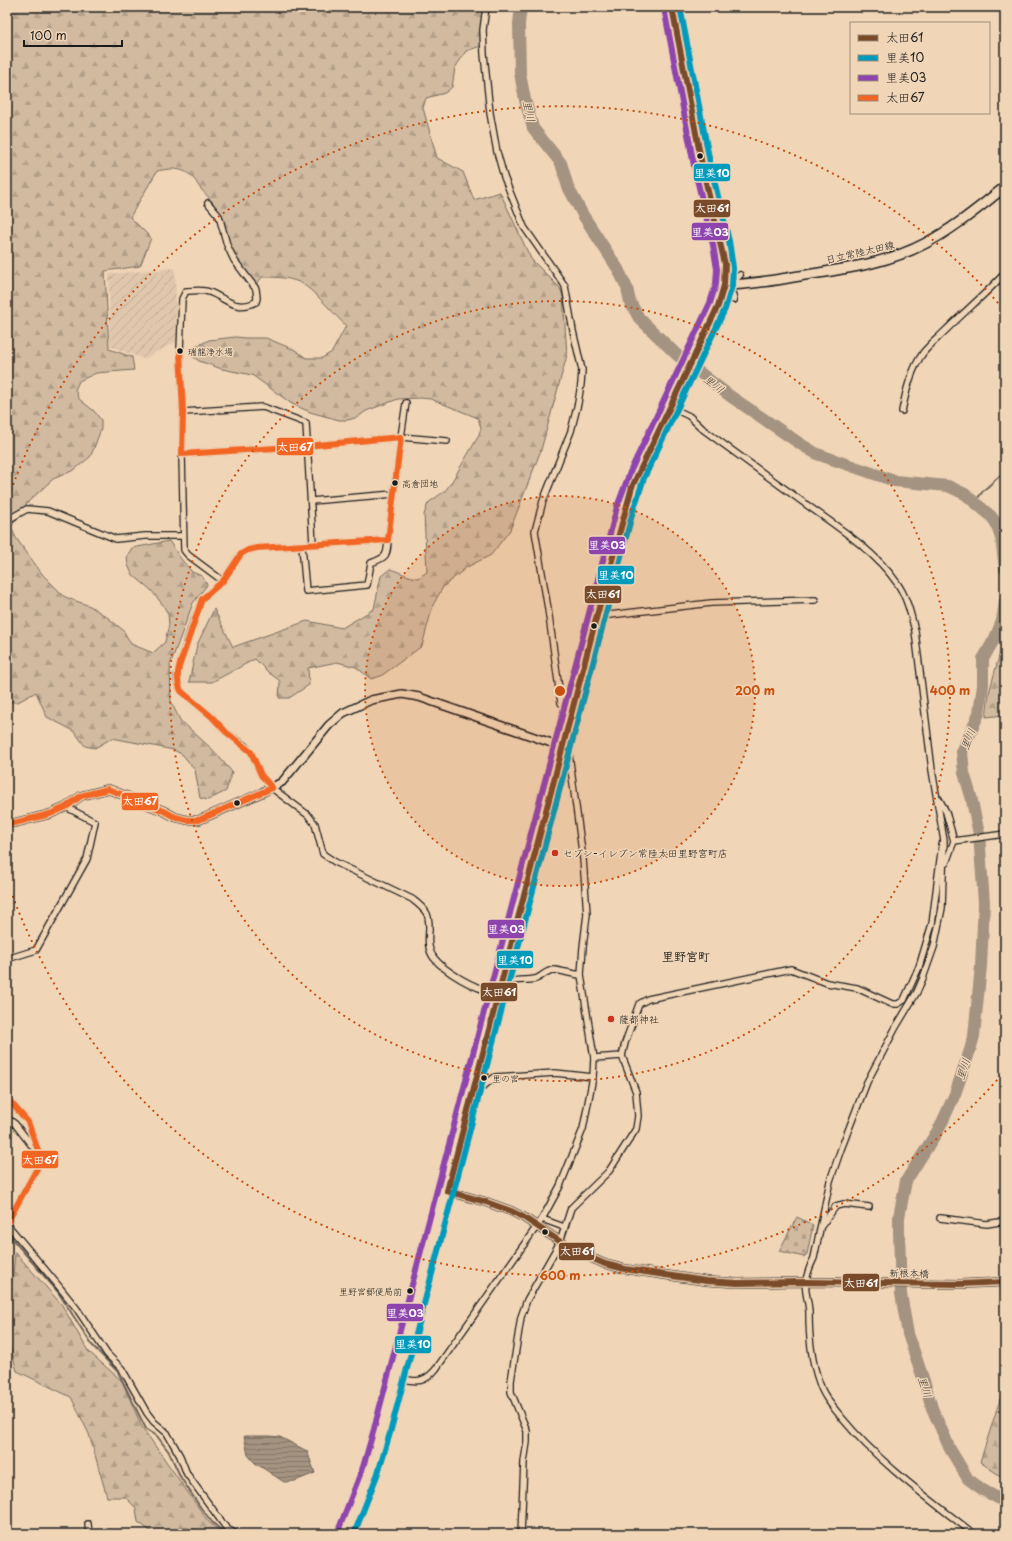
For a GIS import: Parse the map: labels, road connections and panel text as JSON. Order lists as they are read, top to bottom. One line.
{"streets":{"main road":["日立常陸太田線"],"street":["新根本橋"]},"districts":["里野宮町"],"water":["里川"],"places":["瑞龍浄水場","高倉団地","セブン-イレブン常陸太田里野宮町店","薩都神社","里の宮","里野宮郵便局前"],"lines":["transit line 太田61","transit line 里美10","transit line 里美03","transit line 太田67"],"legend":["太田61","里美10","里美03","太田67"],"scale_bar":"100 m","rings":["200 m","400 m","600 m"]}
